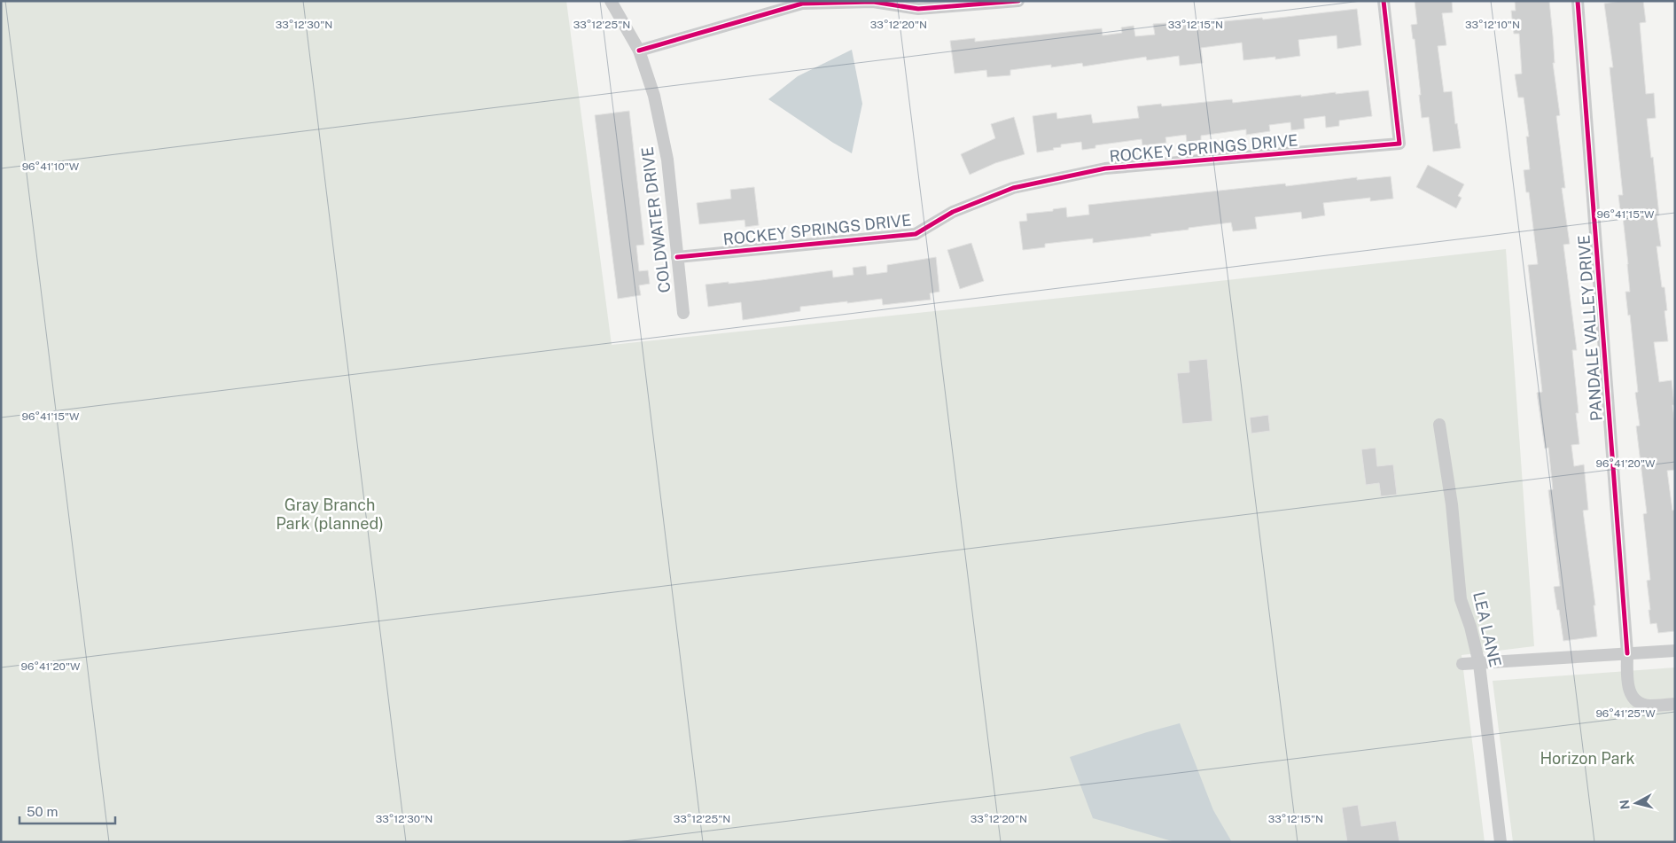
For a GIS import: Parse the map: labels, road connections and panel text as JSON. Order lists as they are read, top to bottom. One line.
{"streets":{"street":["ROCKEY SPRINGS DRIVE","COLDWATER DRIVE","PANDALE VALLEY DRIVE","LEA LANE"]},"crossings":[["ROCKEY SPRINGS DRIVE","COLDWATER DRIVE"]],"parks":["Gray Branch Park (planned)","Horizon Park"],"scale_bar":"50 m","north":"left","coordinates":["33°12'30\"N","33°12'25\"N","33°12'20\"N","33°12'15\"N","33°12'10\"N","96°41'10\"W","96°41'15\"W","96°41'20\"W","96°41'25\"W"]}
